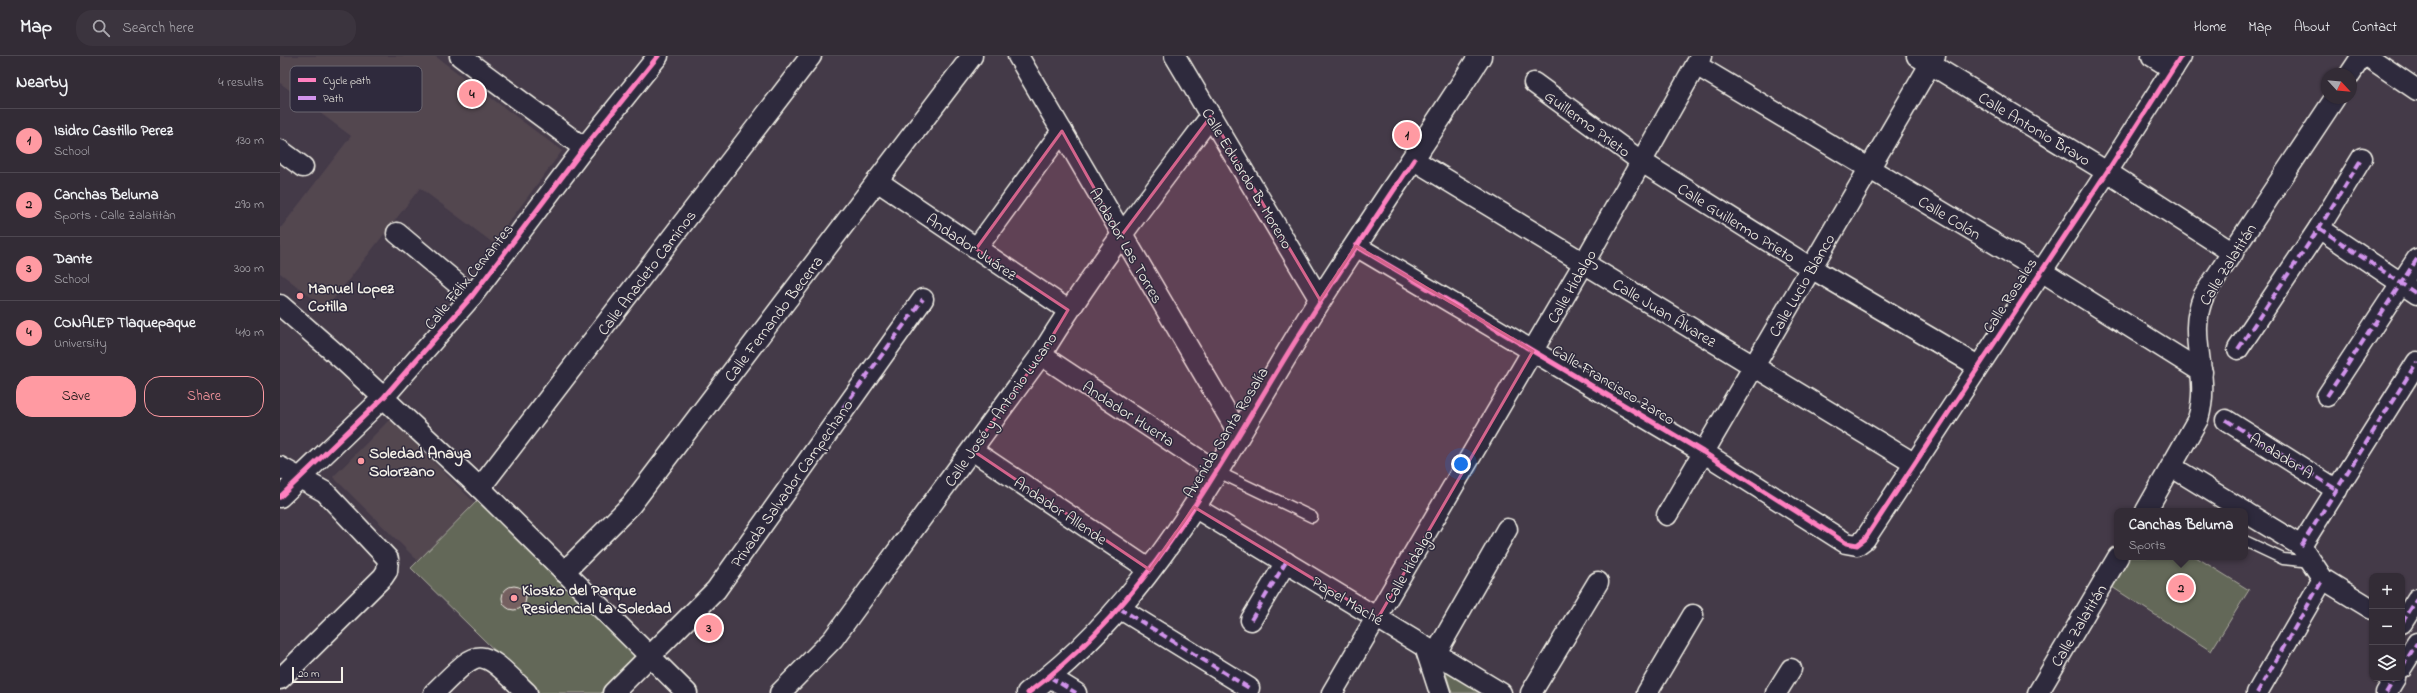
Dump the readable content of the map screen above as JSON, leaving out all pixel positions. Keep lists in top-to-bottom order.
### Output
{
  "streets": {
    "street": [
      "Guillermo Prieto",
      "Calle Antonio Bravo",
      "Calle Eduardo B. Moreno",
      "Calle Colón",
      "Calle Guillermo Prieto",
      "Andador Las Torres",
      "Andador Juárez",
      "Calle Zalatitán",
      "Calle Anacleto Caminos",
      "Calle Félix Cervantes",
      "Calle Lucio Blanco",
      "Calle Hidalgo",
      "Calle Rosales",
      "Calle Juan Álvarez",
      "Calle Fernando Becerra",
      "Calle Francisco Zarco",
      "Calle José y Antonio Lucano",
      "Andador Huerta",
      "Avenida Santa Rosalía",
      "Andador A",
      "Privada Salvador Campechano",
      "Andador Allende",
      "Papel Maché"
    ]
  },
  "crossings": [
    ["Guillermo Prieto", "Calle Guillermo Prieto"],
    ["Guillermo Prieto", "Calle Hidalgo"],
    ["Calle Antonio Bravo", "Calle Zalatitán"],
    ["Calle Antonio Bravo", "Calle Lucio Blanco"],
    ["Calle Antonio Bravo", "Calle Rosales"],
    ["Calle Eduardo B. Moreno", "Calle José y Antonio Lucano"],
    ["Calle Eduardo B. Moreno", "Avenida Santa Rosalía"],
    ["Calle Colón", "Calle Zalatitán"],
    ["Calle Colón", "Calle Lucio Blanco"],
    ["Calle Colón", "Calle Hidalgo"],
    ["Calle Colón", "Calle Rosales"],
    ["Calle Guillermo Prieto", "Calle Lucio Blanco"],
    ["Calle Guillermo Prieto", "Calle Hidalgo"],
    ["Calle Guillermo Prieto", "Calle Rosales"],
    ["Andador Las Torres", "Calle José y Antonio Lucano"],
    ["Andador Las Torres", "Avenida Santa Rosalía"],
    ["Andador Juárez", "Calle Fernando Becerra"],
    ["Andador Juárez", "Calle José y Antonio Lucano"],
    ["Calle Lucio Blanco", "Calle Juan Álvarez"],
    ["Calle Lucio Blanco", "Calle Francisco Zarco"],
    ["Calle Hidalgo", "Calle Juan Álvarez"],
    ["Calle Hidalgo", "Calle Francisco Zarco"],
    ["Calle Hidalgo", "Papel Maché"],
    ["Calle Rosales", "Calle Juan Álvarez"],
    ["Calle Rosales", "Calle Francisco Zarco"],
    ["Calle Juan Álvarez", "Avenida Santa Rosalía"],
    ["Calle Francisco Zarco", "Avenida Santa Rosalía"],
    ["Calle José y Antonio Lucano", "Andador Huerta"],
    ["Calle José y Antonio Lucano", "Andador Allende"],
    ["Andador Huerta", "Avenida Santa Rosalía"],
    ["Avenida Santa Rosalía", "Andador Allende"],
    ["Avenida Santa Rosalía", "Papel Maché"]
  ],
  "places": ["Manuel Lopez Cotilla", "Soledad Anaya Solorzano", "Kiosko del Parque Residencial La Soledad"],
  "legend": ["Cycle path", "Path"],
  "scale_bar": "20 m",
  "north": "bottom right",
  "page": {
    "header": "Map",
    "search": "Search here",
    "nav": [
      "Home",
      "Map",
      "About",
      "Contact"
    ],
    "heading": ["Nearby", "4 results"],
    "pins": [
      "4",
      "1",
      "2",
      "3"
    ],
    "list": [
      {
        "mark": "1",
        "name": "Isidro Castillo Perez",
        "note": "School",
        "value": "130 m"
      },
      {
        "mark": "2",
        "name": "Canchas Beluma",
        "note": "Sports · Calle Zalatitán",
        "value": "290 m"
      },
      {
        "mark": "3",
        "name": "Dante",
        "note": "School",
        "value": "300 m"
      },
      {
        "mark": "4",
        "name": "CONALEP Tlaquepaque",
        "note": "University",
        "value": "410 m"
      }
    ],
    "buttons": ["Save", "Share"],
    "popup": ["Canchas Beluma", "Sports"],
    "map_buttons": ["+", "−"],
    "scale": "20 m"
  }
}
